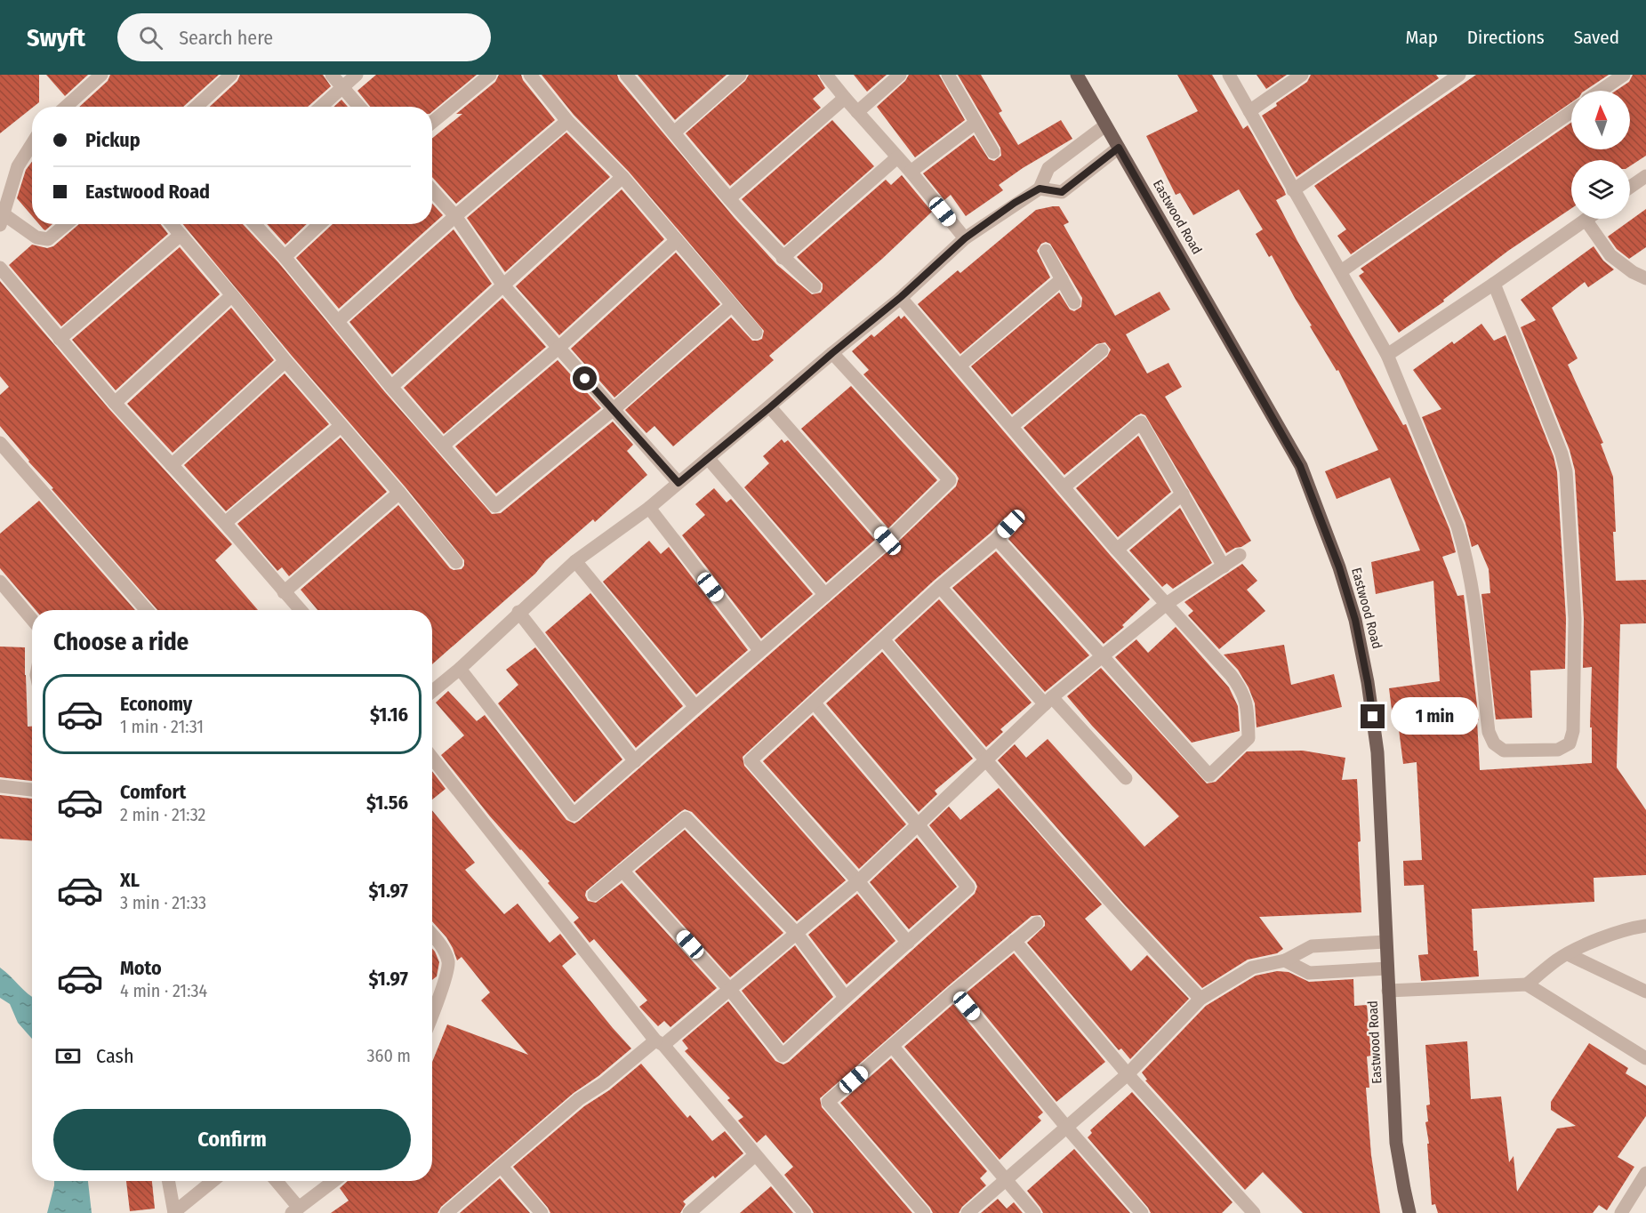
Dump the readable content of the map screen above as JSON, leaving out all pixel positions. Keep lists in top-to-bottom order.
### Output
{
  "streets": {
    "main road": ["Eastwood Road"]
  },
  "north": "top",
  "page": {
    "header": "Swyft",
    "search": "Search here",
    "nav": ["Map", "Directions", "Saved"],
    "banner": ["Pickup", "Eastwood Road"],
    "heading": "Choose a ride",
    "list": [
      {
        "name": "Economy",
        "note": "1 min · 21:31",
        "value": "$1.16"
      },
      {
        "name": "Comfort",
        "note": "2 min · 21:32",
        "value": "$1.56"
      },
      {
        "name": "XL",
        "note": "3 min · 21:33",
        "value": "$1.97"
      },
      {
        "name": "Moto",
        "note": "4 min · 21:34",
        "value": "$1.97"
      }
    ],
    "bubble": "1 min",
    "pay": ["Cash", "360 m"],
    "buttons": "Confirm"
  }
}
